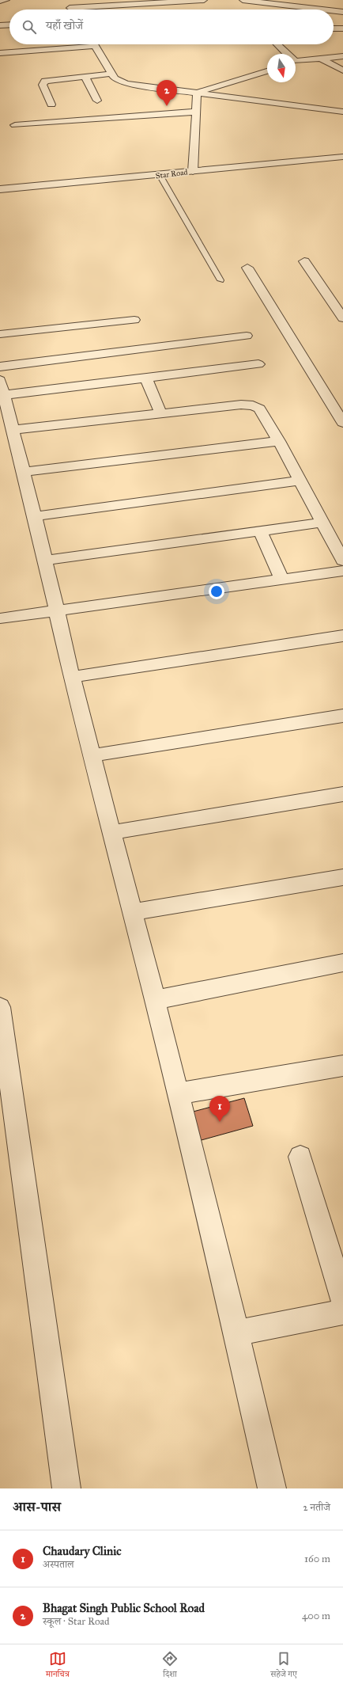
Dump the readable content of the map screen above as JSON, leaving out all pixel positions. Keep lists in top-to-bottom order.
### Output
{
  "streets": {
    "street": ["Star Road"]
  },
  "north": "bottom",
  "page": {
    "search": "यहाँ खोजें",
    "pins": ["2", "1"],
    "heading": ["आस-पास", "2 नतीजे"],
    "list": [
      {
        "mark": "1",
        "name": "Chaudary Clinic",
        "note": "अस्पताल",
        "value": "160 m"
      },
      {
        "mark": "2",
        "name": "Bhagat Singh Public School Road",
        "note": "स्कूल · Star Road",
        "value": "400 m"
      }
    ],
    "nav": ["मानचित्र", "दिशा", "सहेजे गए"]
  }
}
